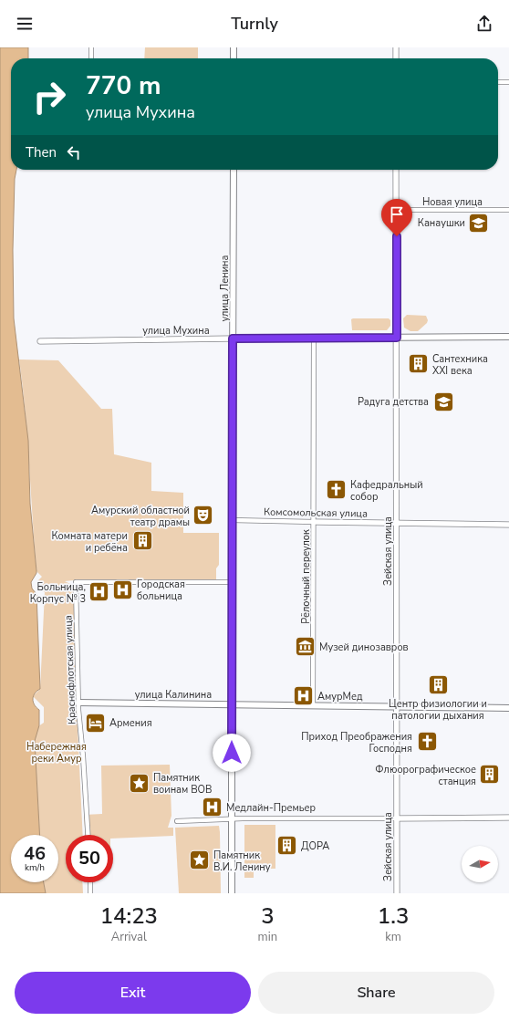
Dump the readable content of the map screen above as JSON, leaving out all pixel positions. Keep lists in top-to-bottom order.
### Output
{
  "streets": {
    "main road": ["улица Ленина", "улица Мухина", "улица Калинина"],
    "street": [
      "Новая улица",
      "Комсомольская улица",
      "Зейская улица",
      "Рёлочный переулок",
      "Краснофлотская улица"
    ]
  },
  "crossings": [
    ["Новая улица", "Зейская улица"],
    ["улица Ленина", "улица Мухина"],
    ["улица Ленина", "Комсомольская улица"],
    ["улица Ленина", "Краснофлотская улица"],
    ["улица Ленина", "улица Калинина"],
    ["улица Мухина", "Зейская улица"],
    ["улица Мухина", "Рёлочный переулок"],
    ["Комсомольская улица", "Зейская улица"],
    ["Комсомольская улица", "Рёлочный переулок"],
    ["Зейская улица", "улица Калинина"],
    ["Рёлочный переулок", "улица Калинина"],
    ["Краснофлотская улица", "улица Калинина"]
  ],
  "parks": ["Набережная реки Амур"],
  "places": {
    "school or university": ["Канаушки", "Радуга детства"],
    "building": [
      "Сантехника XXI века",
      "Комната матери и ребёна",
      "Центр физиологии и патологии дыхания",
      "Флюорографическое станция",
      "ДОРА"
    ],
    "church": ["Кафедральный собор", "Приход Преображения Господня"],
    "theatre": ["Амурский областной театр драмы"],
    "hospital": [
      "Городская больница",
      "Больница, Корпус № 3",
      "АмурМед",
      "Медлайн-Премьер"
    ],
    "museum": ["Музей динозавров"],
    "hotel": ["Армения"],
    "place": ["Памятник воинам ВОВ", "Памятник В.И. Ленину"]
  },
  "north": "right",
  "page": {
    "header": "Turnly",
    "turn": ["770 m", "улица Мухина"],
    "then": "Then",
    "speed": "46 km/h",
    "limit": "50",
    "eta": [
      "14:23",
      "Arrival",
      "3",
      "min",
      "1.3",
      "km"
    ],
    "buttons": ["Exit", "Share"]
  }
}
